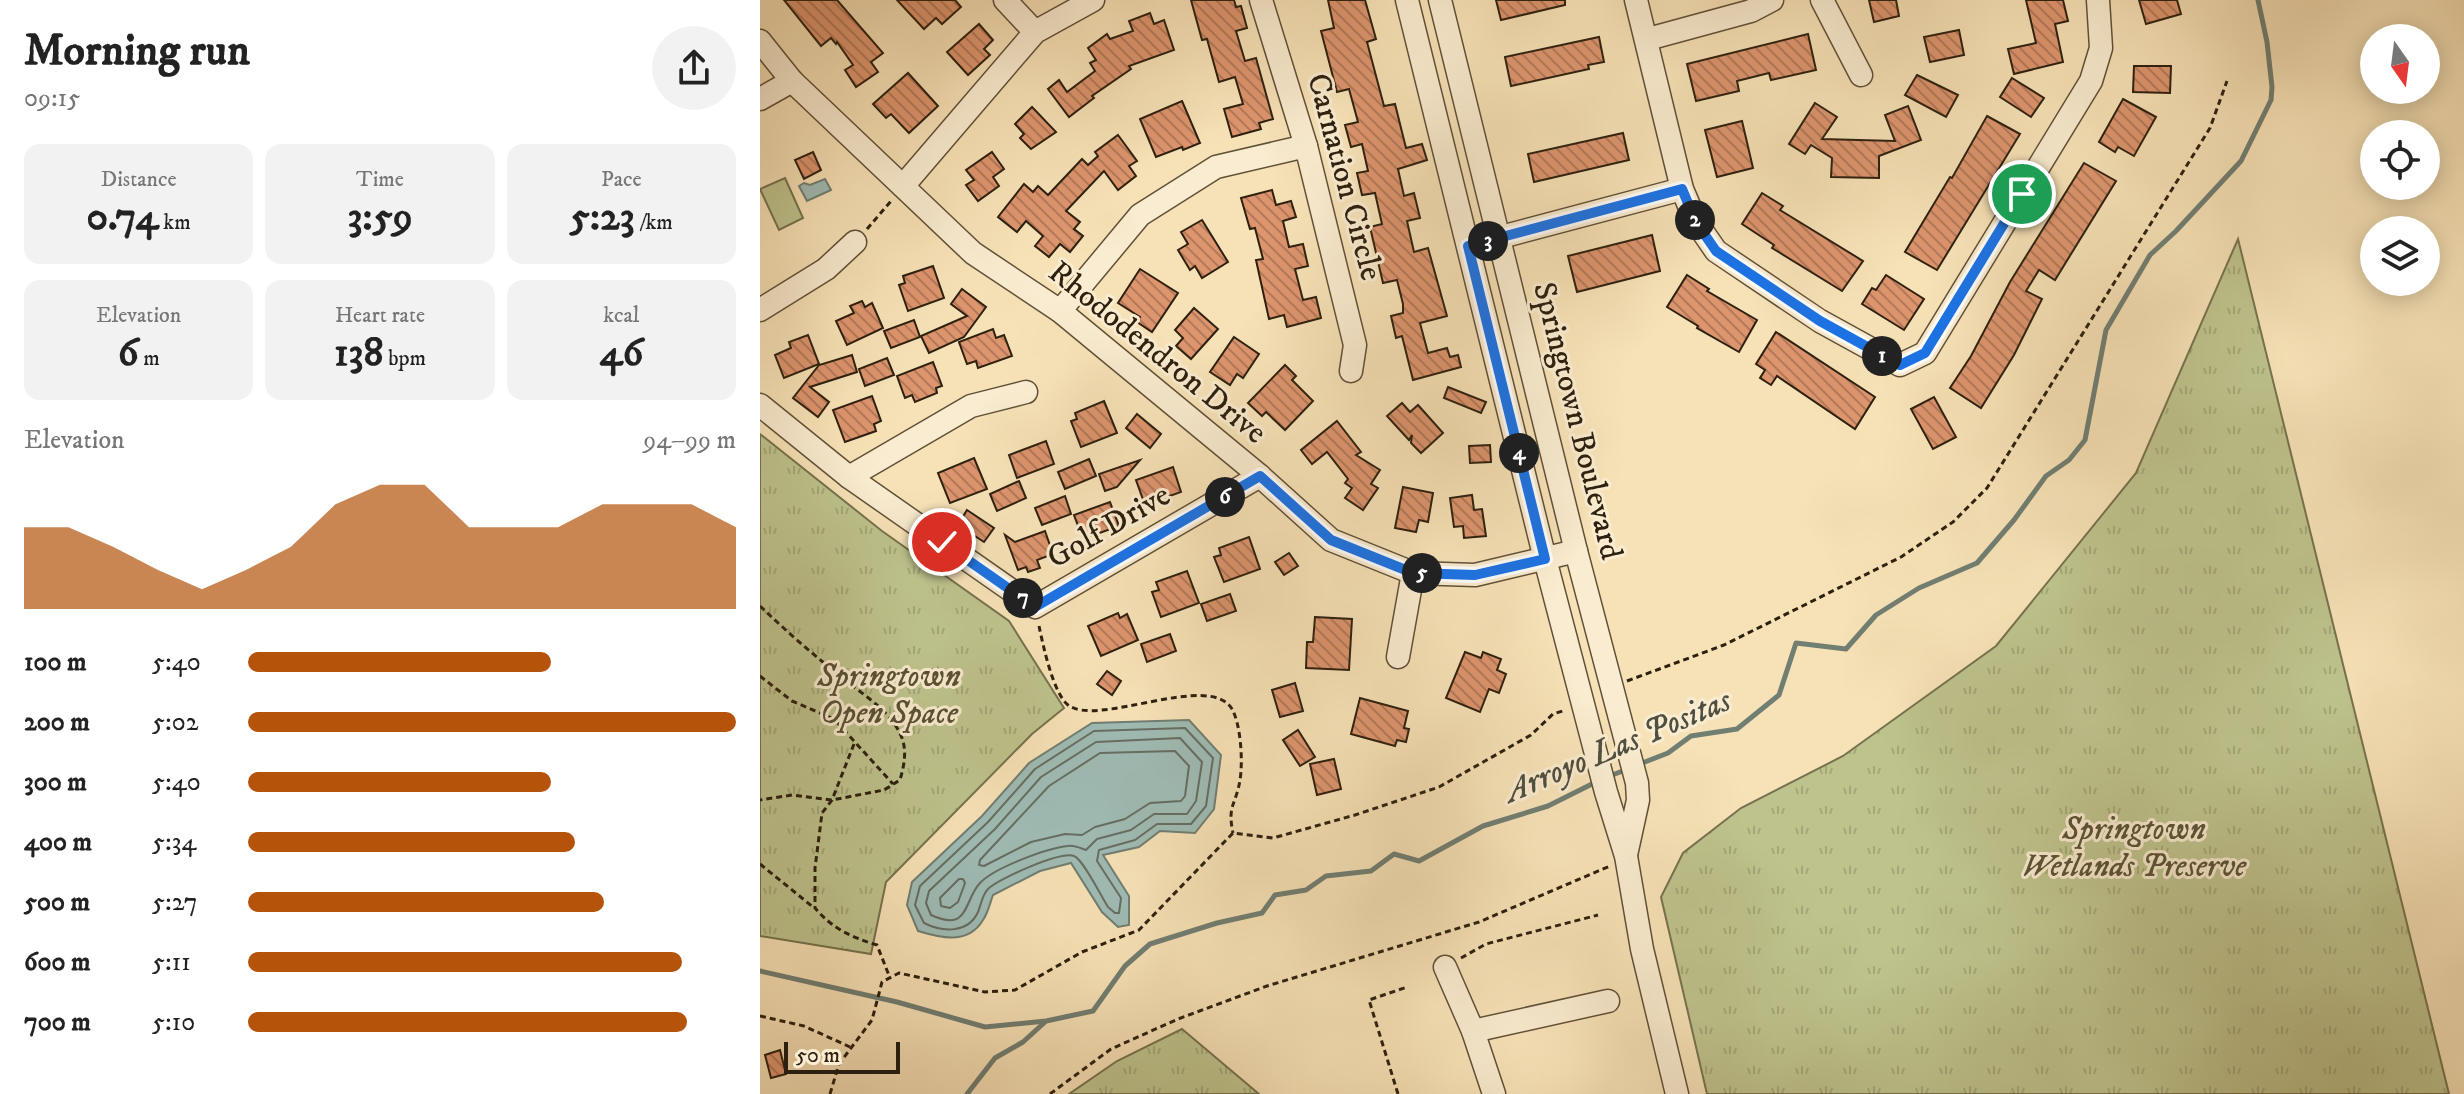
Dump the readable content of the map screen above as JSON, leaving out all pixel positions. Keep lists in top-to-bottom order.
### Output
{
  "streets": {
    "street": [
      "Carnation Circle",
      "Rhododendron Drive",
      "Springtown Boulevard",
      "Golf Drive"
    ]
  },
  "crossings": [
    ["Rhododendron Drive", "Springtown Boulevard"],
    ["Rhododendron Drive", "Golf Drive"]
  ],
  "water": ["Arroyo Las Positas"],
  "parks": ["Springtown Open Space", "Springtown Wetlands Preserve"],
  "scale_bar": "50 m",
  "north": "bottom",
  "page": {
    "heading": ["Morning run", "09:15"],
    "stats": [
      ["Distance", "0.74 km"],
      ["Time", "3:59"],
      ["Pace", "5:23 /km"],
      ["Elevation", "6 m"],
      ["Heart rate", "138 bpm"],
      ["kcal", "46"]
    ],
    "pins": [
      "2",
      "3",
      "1",
      "4",
      "6",
      "5",
      "7"
    ],
    "chart": ["Elevation", "94–99 m"],
    "list": [
      {
        "name": "100 m",
        "note": "5:40"
      },
      {
        "name": "200 m",
        "note": "5:02"
      },
      {
        "name": "300 m",
        "note": "5:40"
      },
      {
        "name": "400 m",
        "note": "5:34"
      },
      {
        "name": "500 m",
        "note": "5:27"
      },
      {
        "name": "600 m",
        "note": "5:11"
      },
      {
        "name": "700 m",
        "note": "5:10"
      }
    ],
    "scale": "50 m"
  }
}
